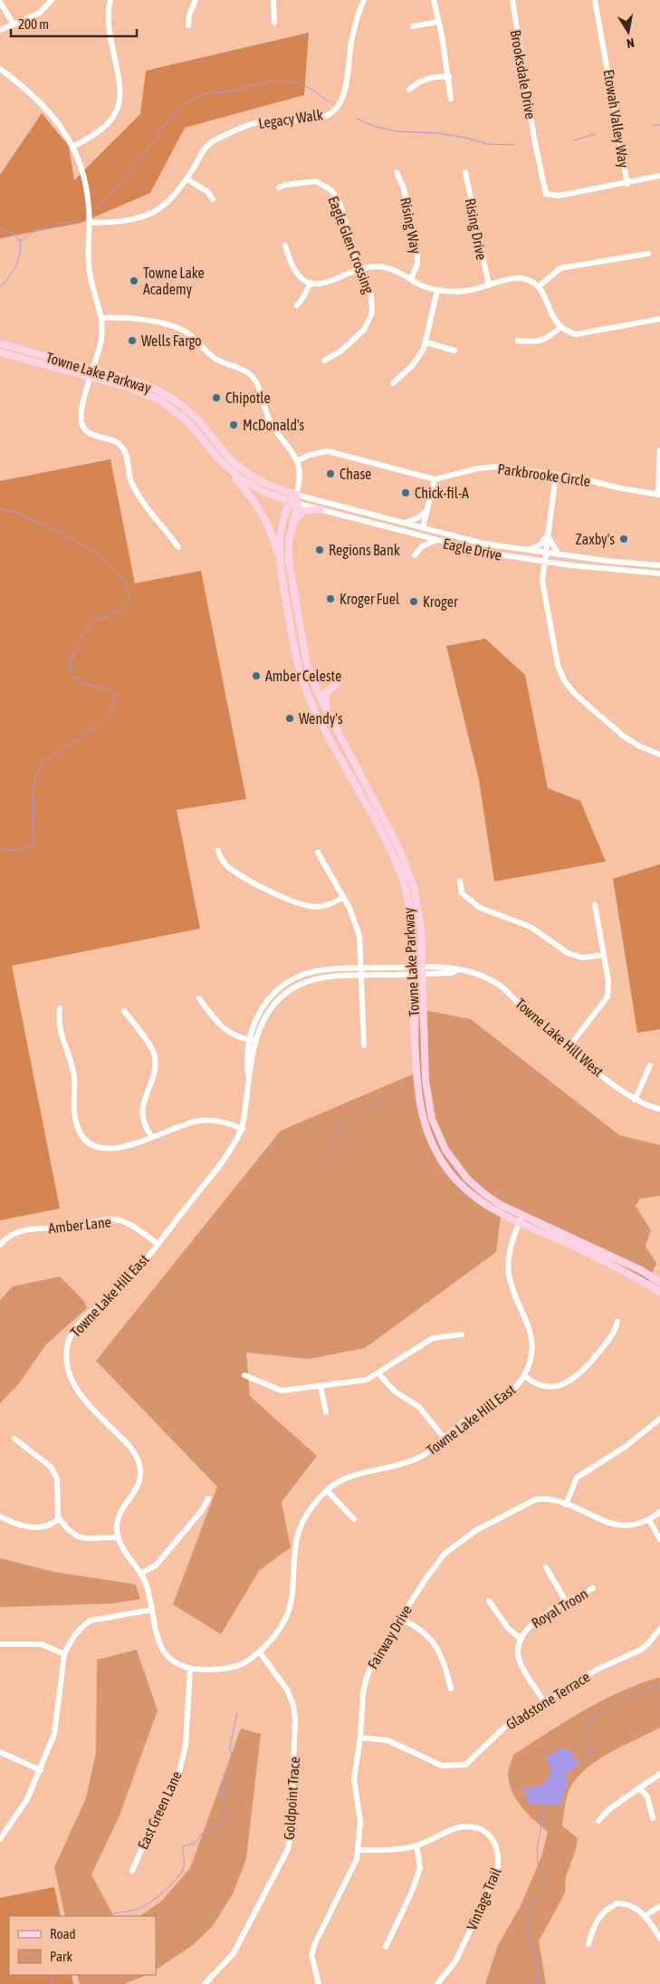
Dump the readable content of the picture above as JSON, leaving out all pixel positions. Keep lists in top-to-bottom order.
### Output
{
  "streets": {
    "main road": ["Towne Lake Parkway"],
    "street": [
      "Brooksdale Drive",
      "Legacy Walk",
      "Etowah Valley Way",
      "Rising Way",
      "Rising Drive",
      "Eagle Glen Crossing",
      "Parkbrooke Circle",
      "Eagle Drive",
      "Towne Lake Hill West",
      "Amber Lane",
      "Towne Lake Hill East",
      "Royal Troon",
      "Fairway Drive",
      "Gladstone Terrace",
      "Goldpoint Trace",
      "East Green Lane",
      "Vintage Trail"
    ]
  },
  "crossings": [
    ["Brooksdale Drive", "Etowah Valley Way"],
    ["Towne Lake Parkway", "Eagle Drive"],
    ["Towne Lake Parkway", "Towne Lake Hill West"],
    ["Towne Lake Parkway", "Towne Lake Hill East"],
    ["Towne Lake Hill West", "Towne Lake Hill East"],
    ["Amber Lane", "Towne Lake Hill East"],
    ["Towne Lake Hill East", "Goldpoint Trace"],
    ["Towne Lake Hill East", "East Green Lane"],
    ["Royal Troon", "Gladstone Terrace"],
    ["Fairway Drive", "Gladstone Terrace"],
    ["Fairway Drive", "Vintage Trail"]
  ],
  "places": [
    "Towne Lake Academy",
    "Wells Fargo",
    "Chipotle",
    "McDonald's",
    "Chase",
    "Chick-fil-A",
    "Zaxby's",
    "Regions Bank",
    "Kroger Fuel",
    "Kroger",
    "Amber Celeste",
    "Wendy's"
  ],
  "legend": ["Road", "Park"],
  "scale_bar": "200 m",
  "north": "bottom"
}
